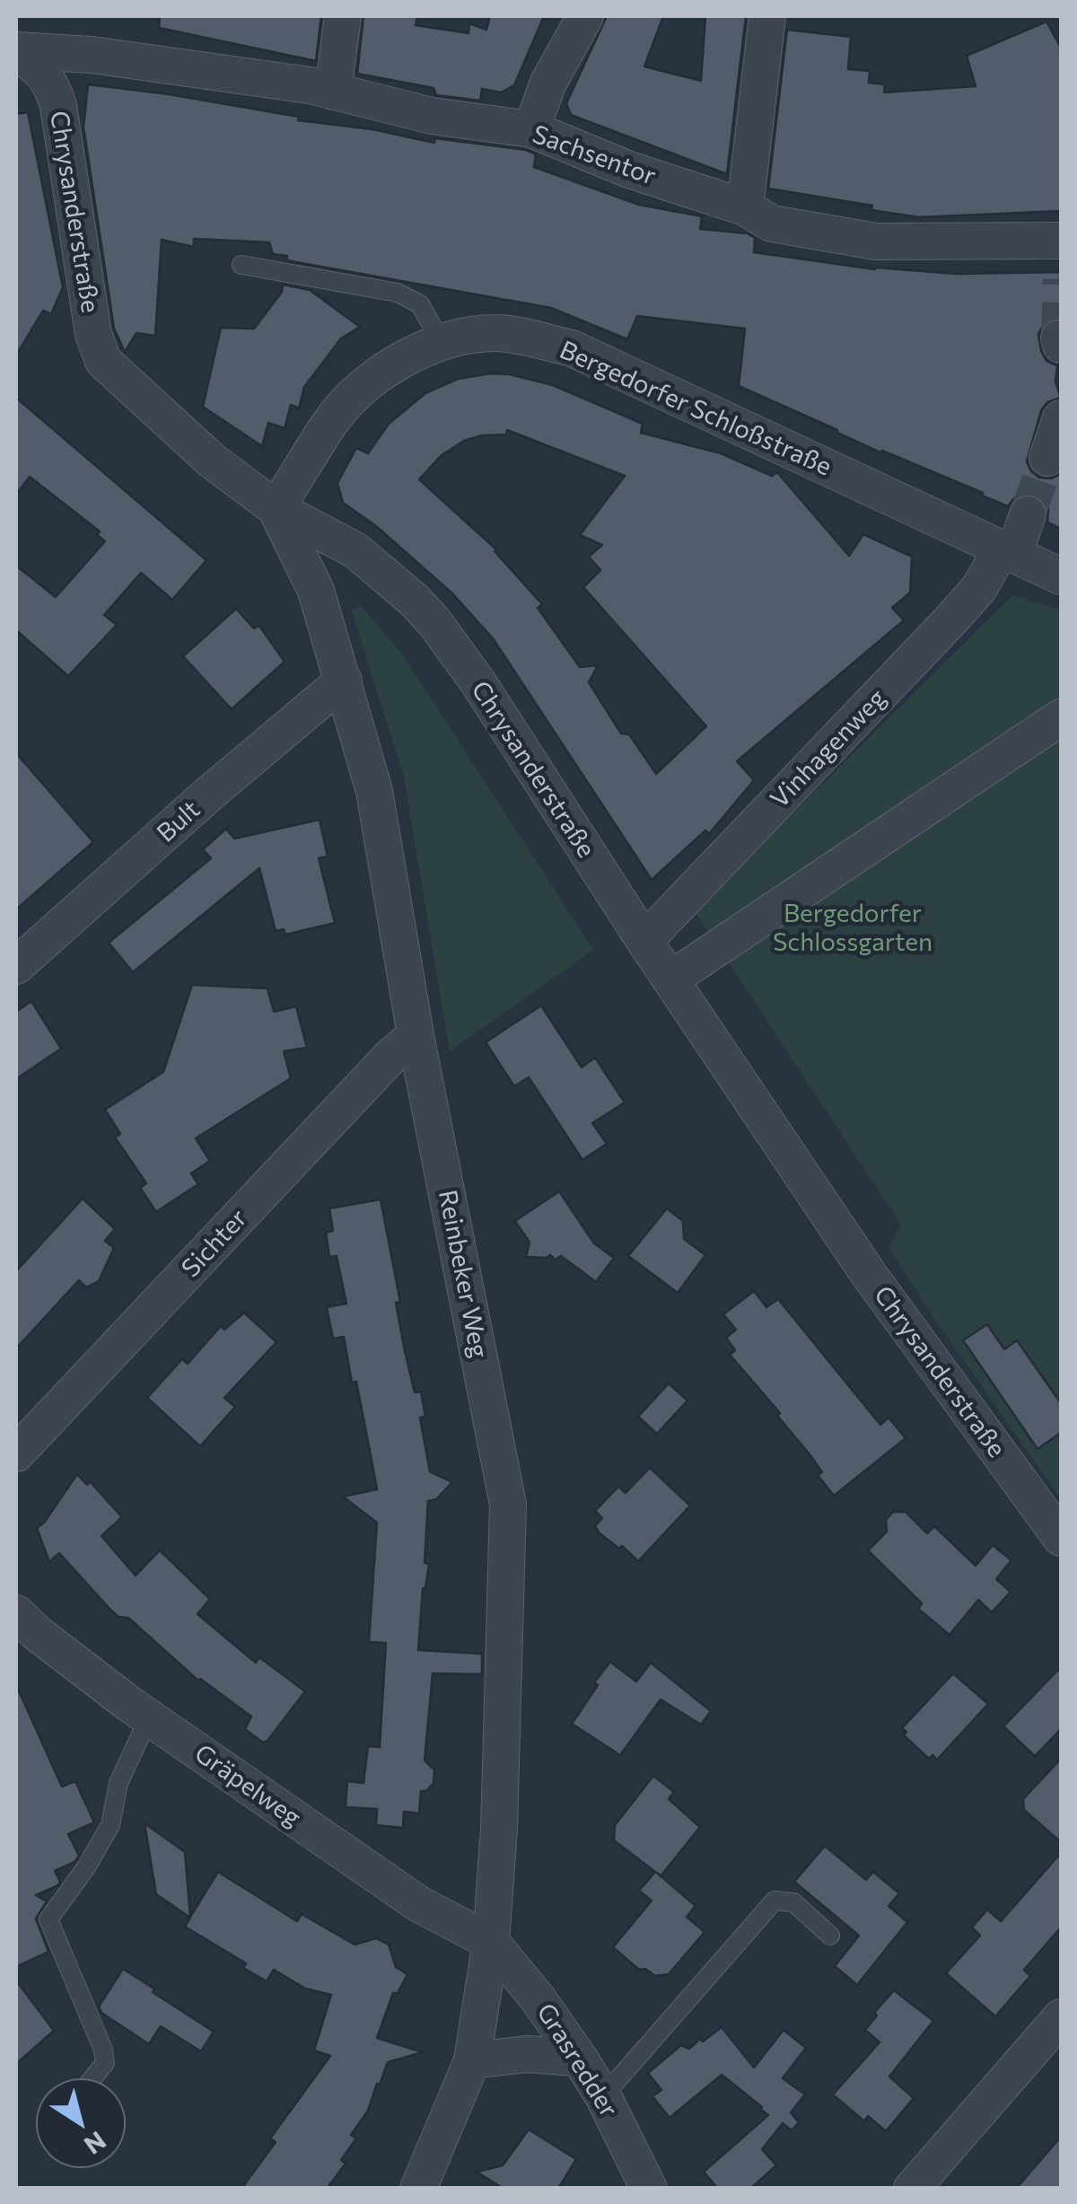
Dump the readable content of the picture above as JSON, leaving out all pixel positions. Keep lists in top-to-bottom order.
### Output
{
  "streets": {
    "street": [
      "Sachsentor",
      "Chrysanderstraße",
      "Bergedorfer Schloßstraße",
      "Vinhagenweg",
      "Bult",
      "Sichter",
      "Reinbeker Weg",
      "Gräpelweg",
      "Grasredder"
    ]
  },
  "crossings": [
    ["Sachsentor", "Chrysanderstraße"],
    ["Chrysanderstraße", "Bergedorfer Schloßstraße"],
    ["Chrysanderstraße", "Vinhagenweg"],
    ["Chrysanderstraße", "Reinbeker Weg"],
    ["Bergedorfer Schloßstraße", "Vinhagenweg"],
    ["Bergedorfer Schloßstraße", "Reinbeker Weg"],
    ["Bult", "Reinbeker Weg"],
    ["Sichter", "Reinbeker Weg"],
    ["Reinbeker Weg", "Gräpelweg"],
    ["Reinbeker Weg", "Grasredder"],
    ["Gräpelweg", "Grasredder"]
  ],
  "parks": ["Bergedorfer Schlossgarten"],
  "north": "bottom right"
}
